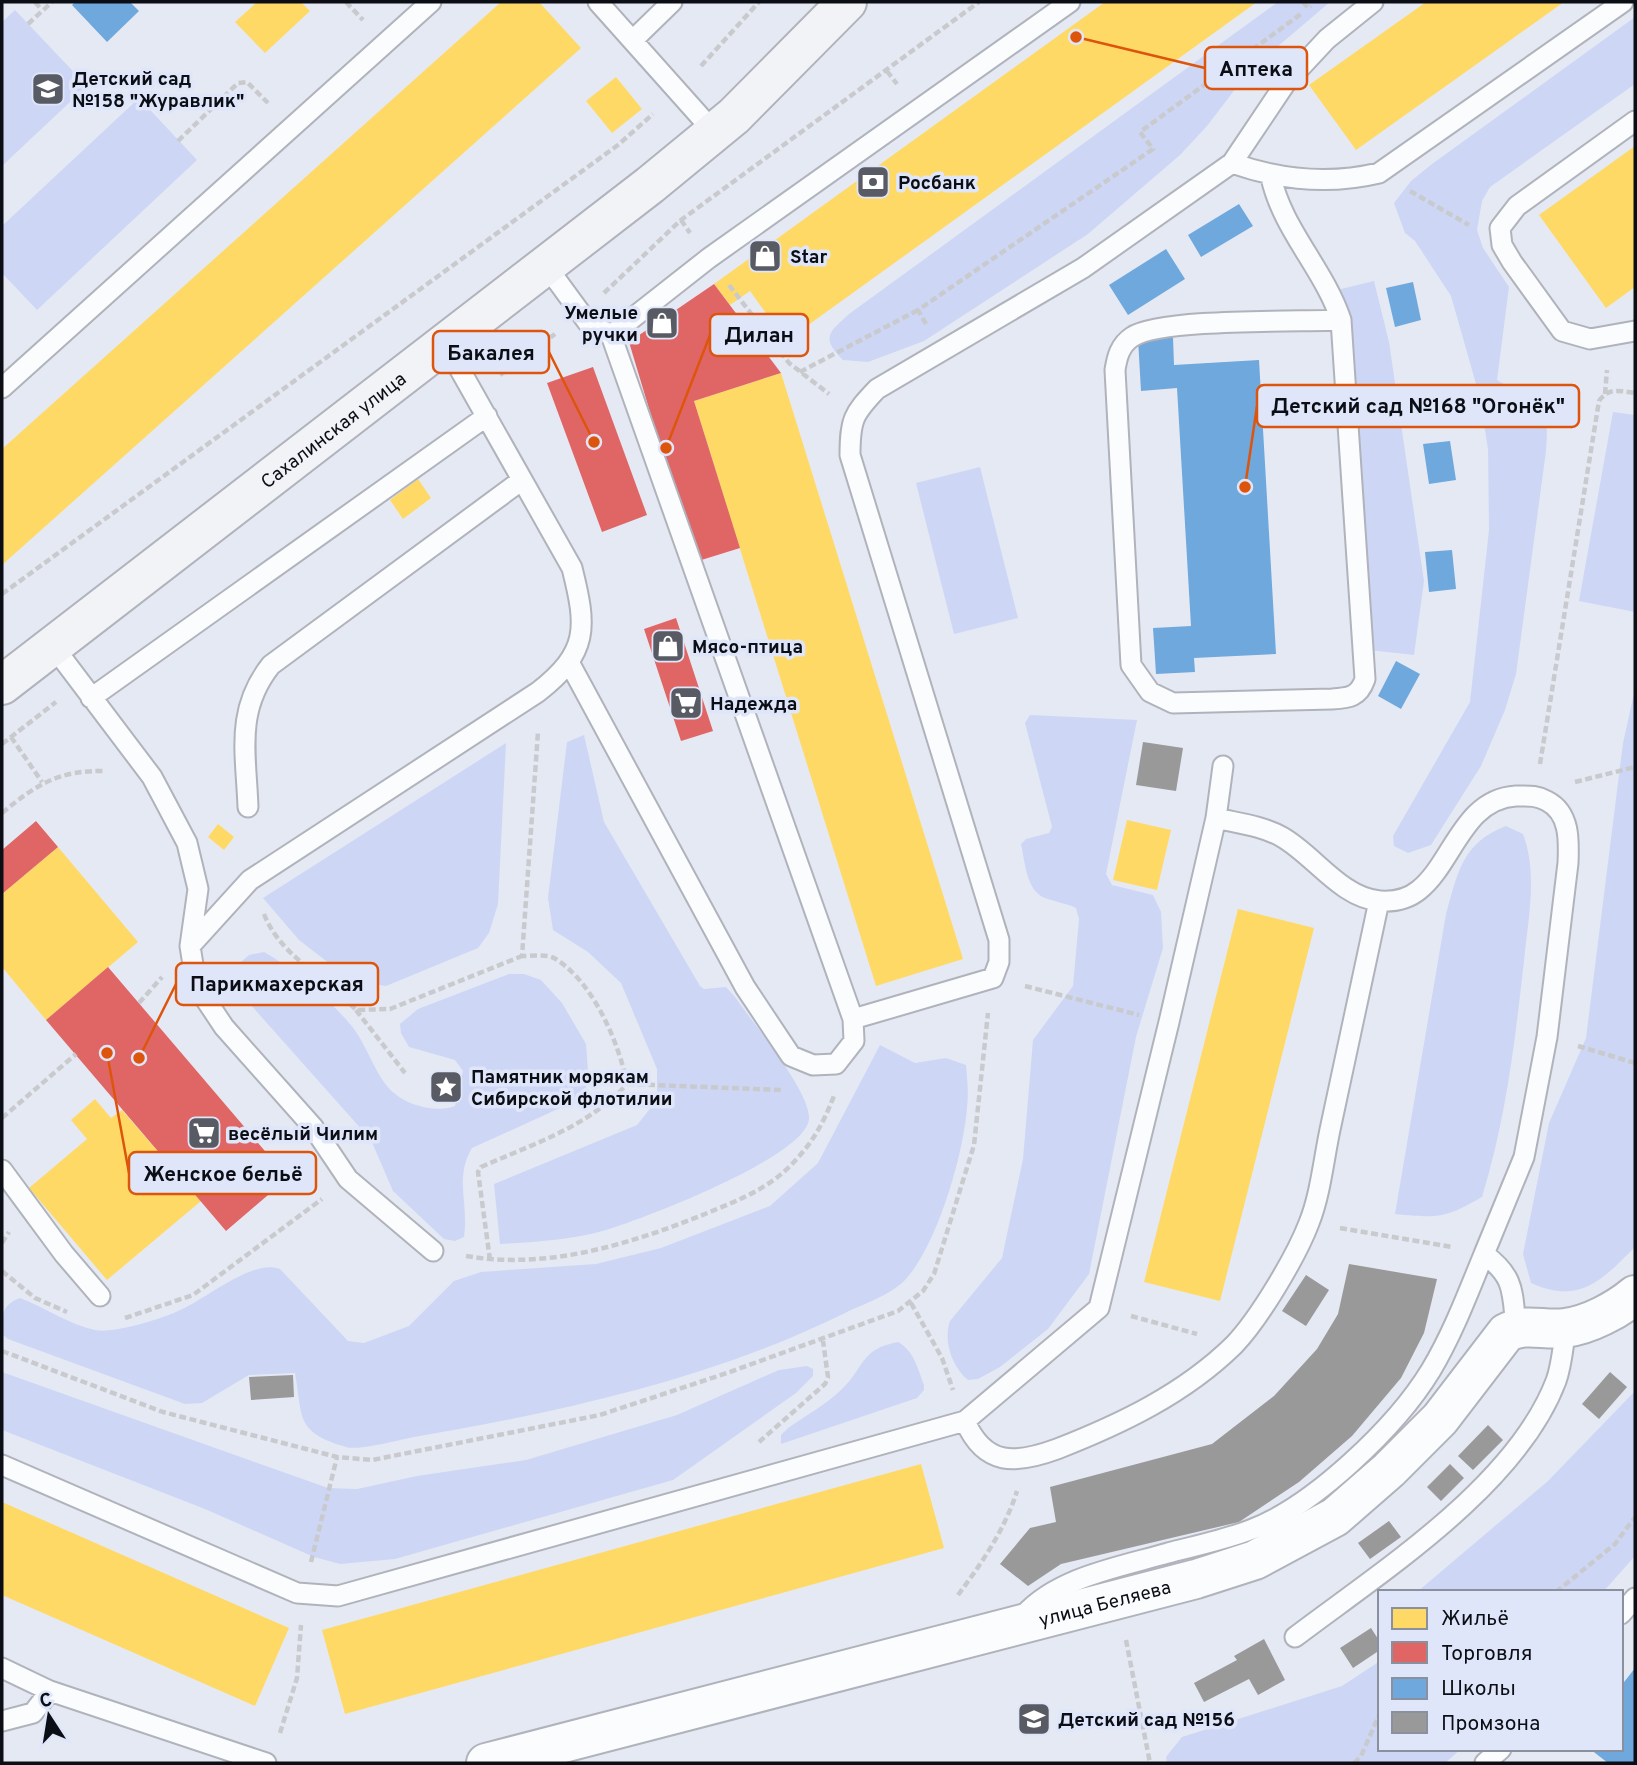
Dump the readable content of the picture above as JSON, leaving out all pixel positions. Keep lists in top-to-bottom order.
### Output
{
  "streets": {
    "main road": ["Сахалинская улица"],
    "street": ["улица Беляева"]
  },
  "places": {
    "other": [
      "Аптека",
      "Бакалея",
      "Дилан",
      "Детский сад №168 \"Огонёк\"",
      "Женское бельё",
      "Парикмахерская"
    ],
    "school or university": ["Детский сад №158 \"Журавлик\"", "Детский сад №156"],
    "bank": ["Росбанк"],
    "shop": ["Star", "Умелые ручки", "Мясо-птица"],
    "supermarket": ["Надежда", "весёлый Чилим"],
    "place": ["Памятник морякам Сибирской флотилии"]
  },
  "legend": [
    "Жильё",
    "Торговля",
    "Школы",
    "Промзона"
  ],
  "north": "top"
}
